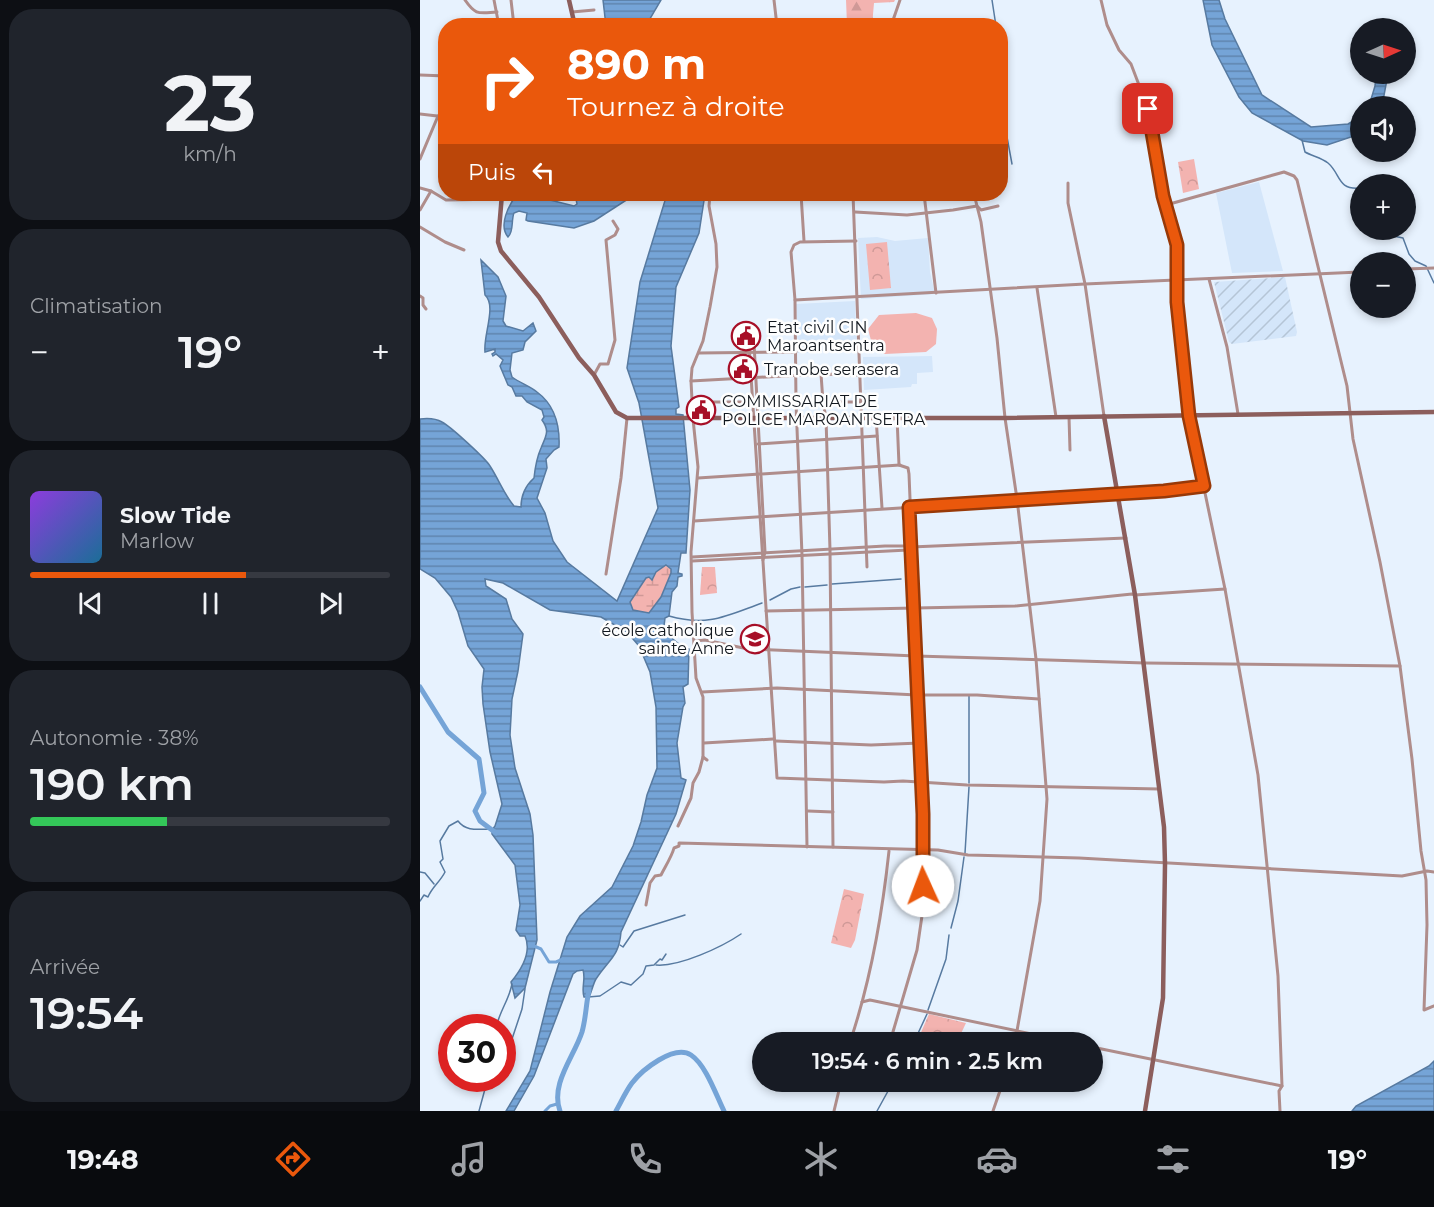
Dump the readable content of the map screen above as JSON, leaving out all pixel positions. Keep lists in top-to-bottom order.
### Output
{
  "places": {
    "public building": ["Etat civil CIN Maroantsentra", "Tranobe serasera", "COMMISSARIAT DE POLICE MAROANTSETRA"],
    "school or university": ["école catholique sainte Anne"]
  },
  "north": "right",
  "page": {
    "tile": [
      ["23", "km/h"],
      "Climatisation",
      ["Autonomie · 38%", "190 km"],
      ["Arrivée", "19:54"]
    ],
    "map_buttons": ["+", "−"],
    "turn": ["890 m", "Tournez à droite"],
    "then": "Puis",
    "heat": ["−", "19°", "+"],
    "song": ["Slow Tide", "Marlow"],
    "limit": "30",
    "trip": "19:54 · 6 min · 2.5 km",
    "tabs": ["19:48", "19°"]
  }
}
